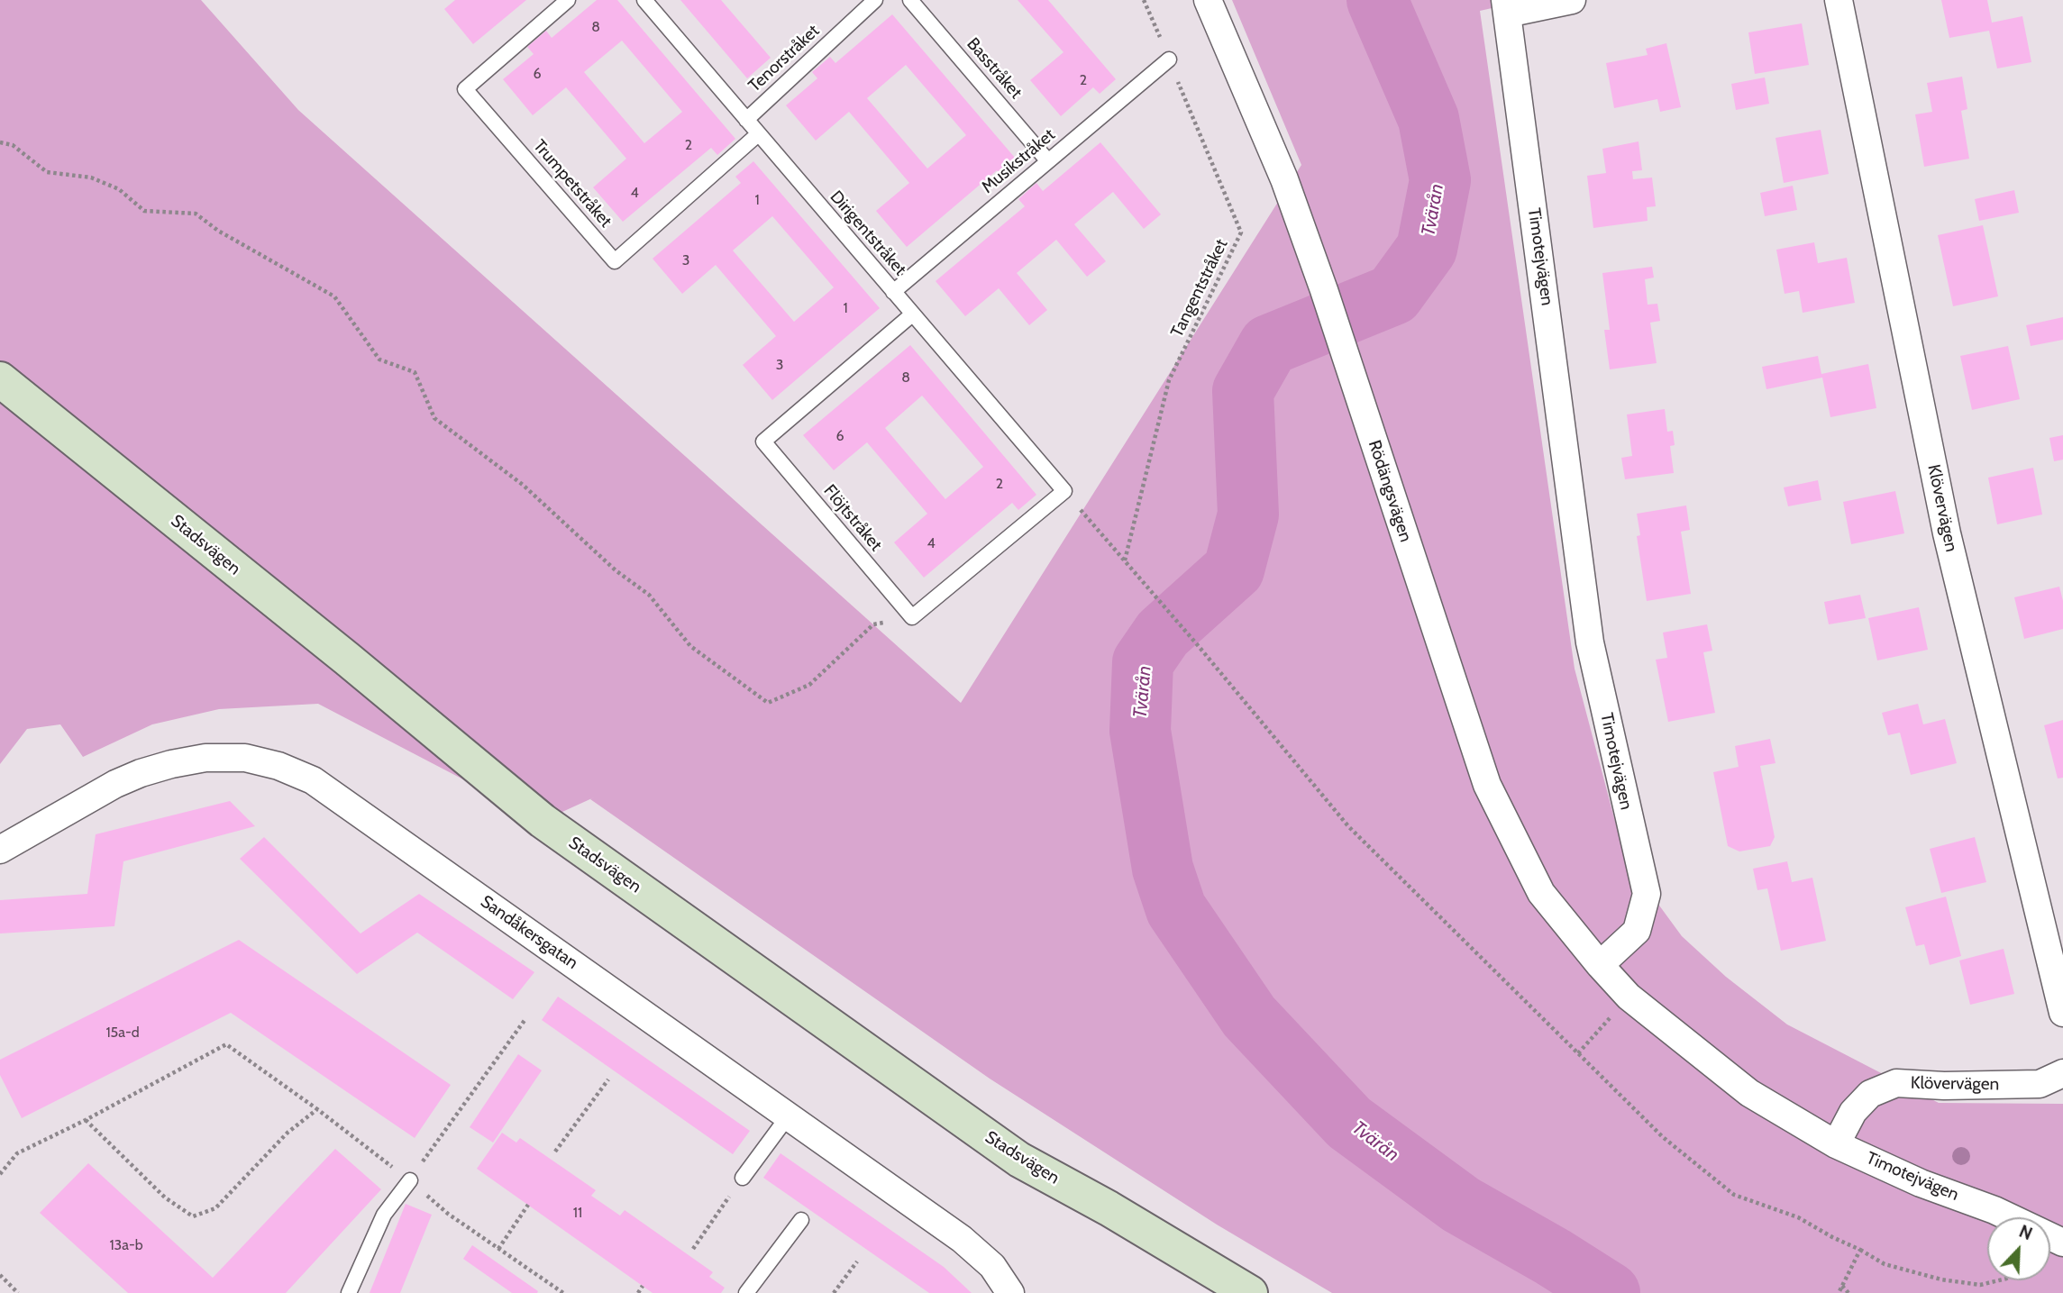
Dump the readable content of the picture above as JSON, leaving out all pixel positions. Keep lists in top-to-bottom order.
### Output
{
  "streets": {
    "main road": ["Stadsvägen"],
    "street": [
      "Timotejvägen",
      "Rödängsvägen",
      "Klövervägen",
      "Sandåkersgatan"
    ],
    "lane": [
      "Tenorstråket",
      "Basstråket",
      "Musikstråket",
      "Trumpetstråket",
      "Dirigentstråket",
      "Flöjtstråket"
    ],
    "path": ["Tangentstråket"]
  },
  "crossings": [
    ["Tenorstråket", "Dirigentstråket"],
    ["Basstråket", "Musikstråket"],
    ["Musikstråket", "Dirigentstråket"],
    ["Musikstråket", "Tangentstråket"],
    ["Trumpetstråket", "Dirigentstråket"],
    ["Dirigentstråket", "Flöjtstråket"],
    ["Timotejvägen", "Rödängsvägen"],
    ["Timotejvägen", "Klövervägen"]
  ],
  "water": ["Tvärån"],
  "house_numbers": [
    "8",
    "6",
    "2",
    "2",
    "4",
    "1",
    "3",
    "1",
    "3",
    "8",
    "6",
    "2",
    "4",
    "15a-d",
    "11",
    "13a-b"
  ],
  "north": "top right"
}
